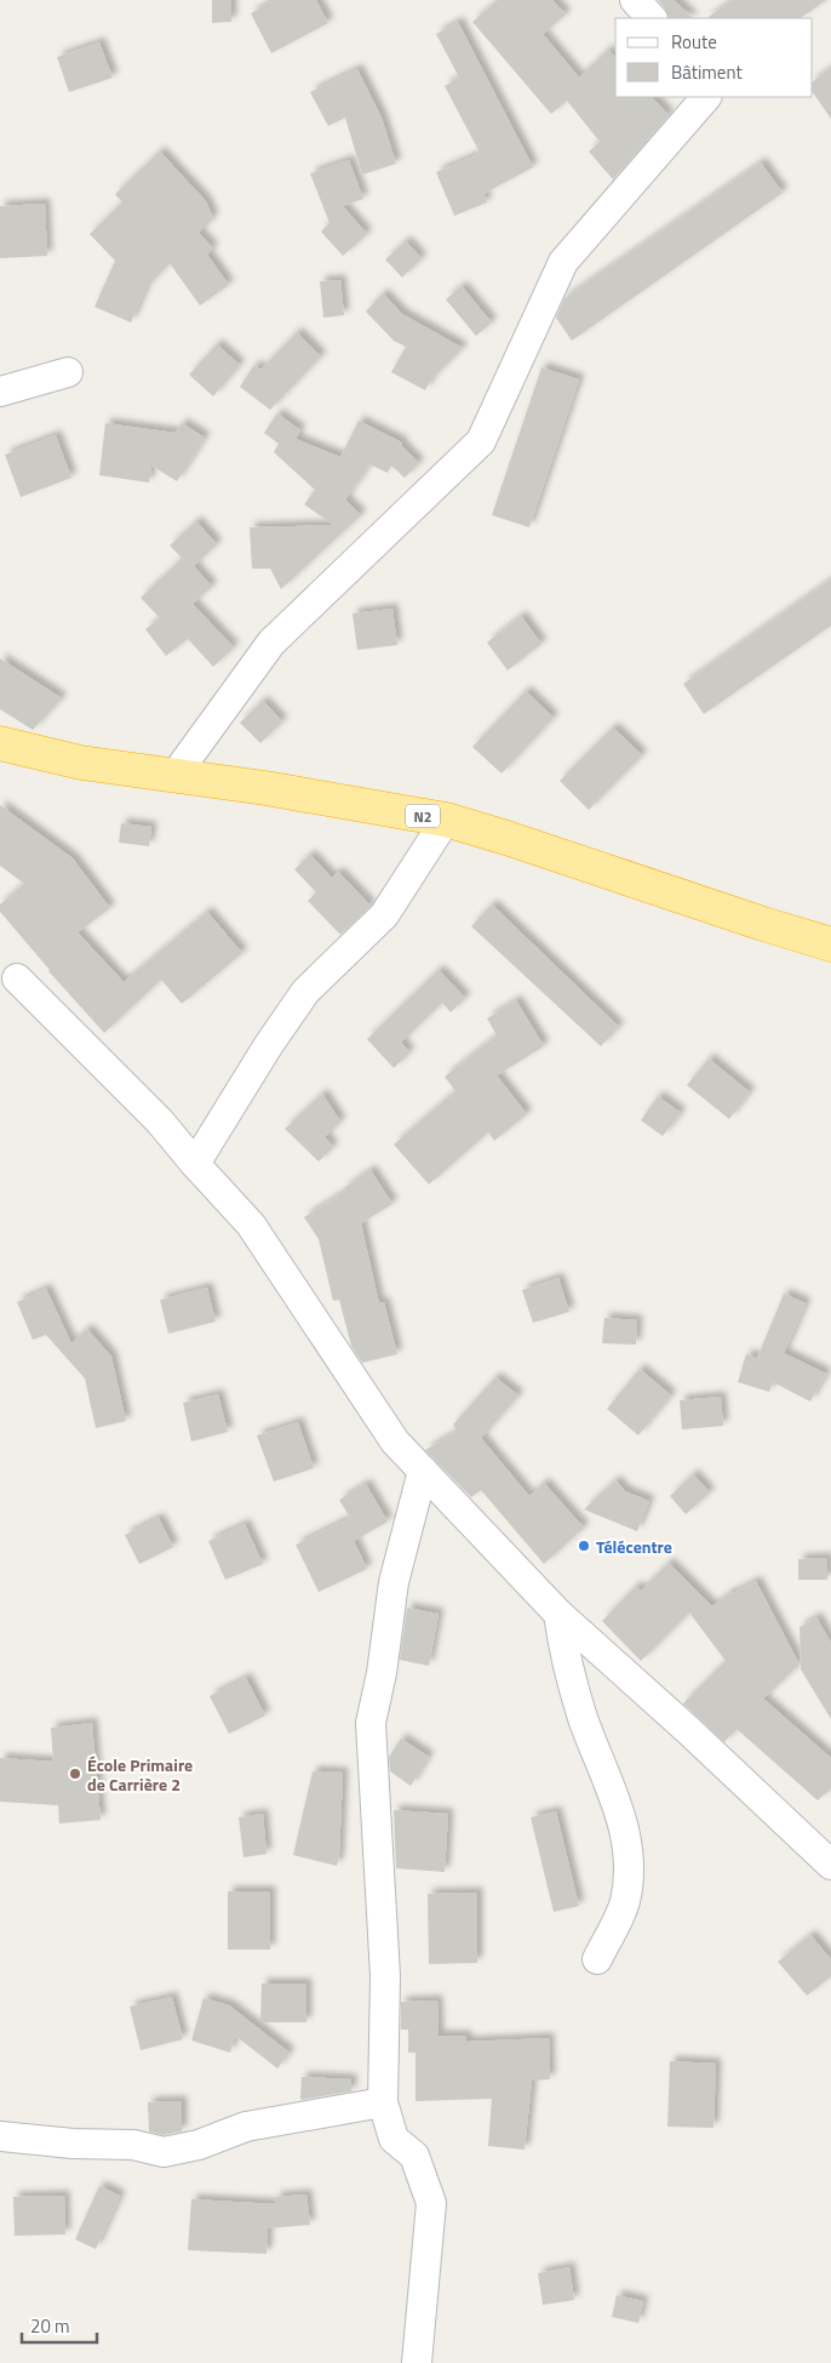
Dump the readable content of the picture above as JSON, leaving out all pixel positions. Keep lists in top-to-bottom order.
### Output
{
  "streets": {
    "highway": ["N2"]
  },
  "places": ["Télécentre", "École Primaire de Carrière 2"],
  "legend": ["Route", "Bâtiment"],
  "scale_bar": "20 m"
}
